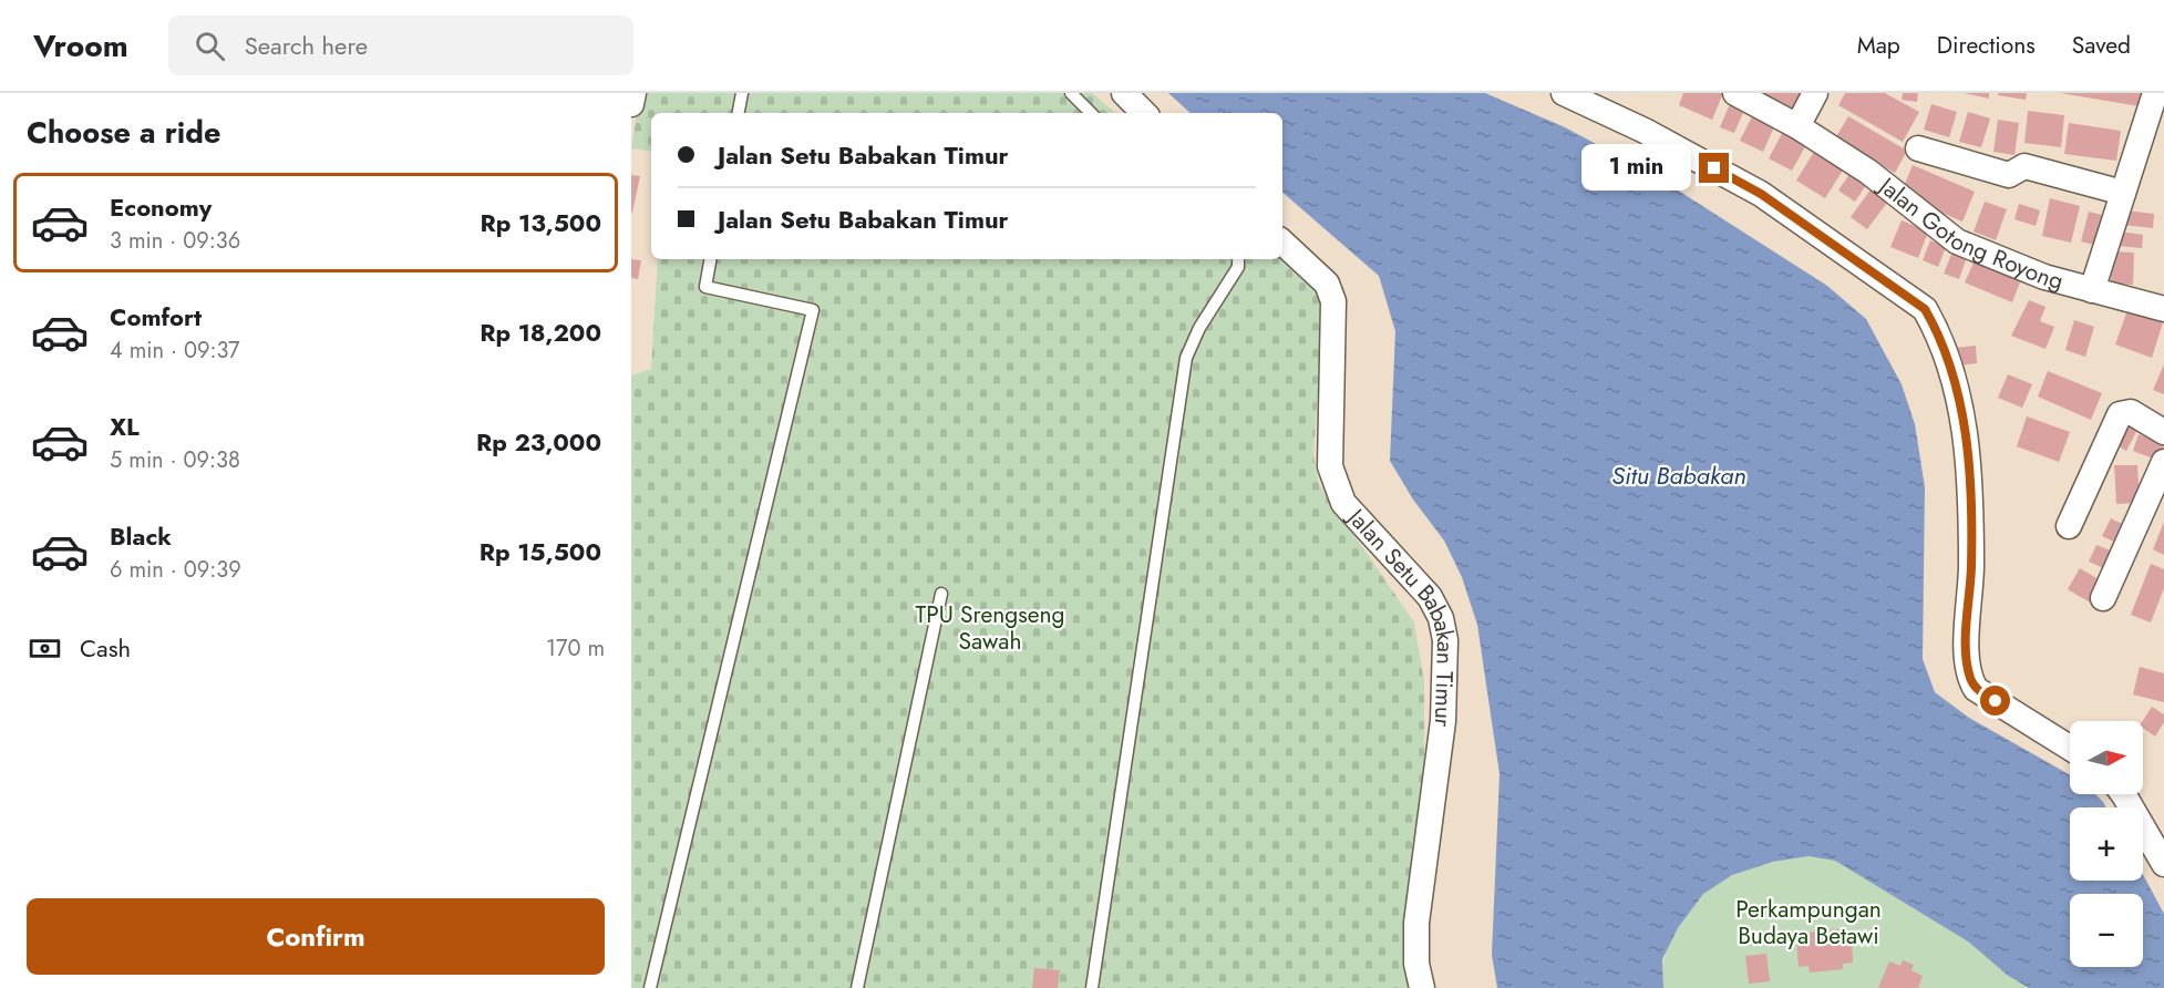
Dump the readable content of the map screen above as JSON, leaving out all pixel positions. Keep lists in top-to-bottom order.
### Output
{
  "streets": {
    "street": ["Jalan Gotong Royong", "Jalan Setu Babakan Timur"]
  },
  "water": ["Situ Babakan"],
  "parks": ["TPU Srengseng Sawah", "Perkampungan Budaya Betawi"],
  "north": "right",
  "page": {
    "header": "Vroom",
    "search": "Search here",
    "nav": ["Map", "Directions", "Saved"],
    "heading": "Choose a ride",
    "banner": ["Jalan Setu Babakan Timur", "Jalan Setu Babakan Timur"],
    "bubble": "1 min",
    "list": [
      {
        "name": "Economy",
        "note": "3 min · 09:36",
        "value": "Rp 13,500"
      },
      {
        "name": "Comfort",
        "note": "4 min · 09:37",
        "value": "Rp 18,200"
      },
      {
        "name": "XL",
        "note": "5 min · 09:38",
        "value": "Rp 23,000"
      },
      {
        "name": "Black",
        "note": "6 min · 09:39",
        "value": "Rp 15,500"
      }
    ],
    "pay": ["Cash", "170 m"],
    "map_buttons": ["+", "−"],
    "buttons": "Confirm"
  }
}
